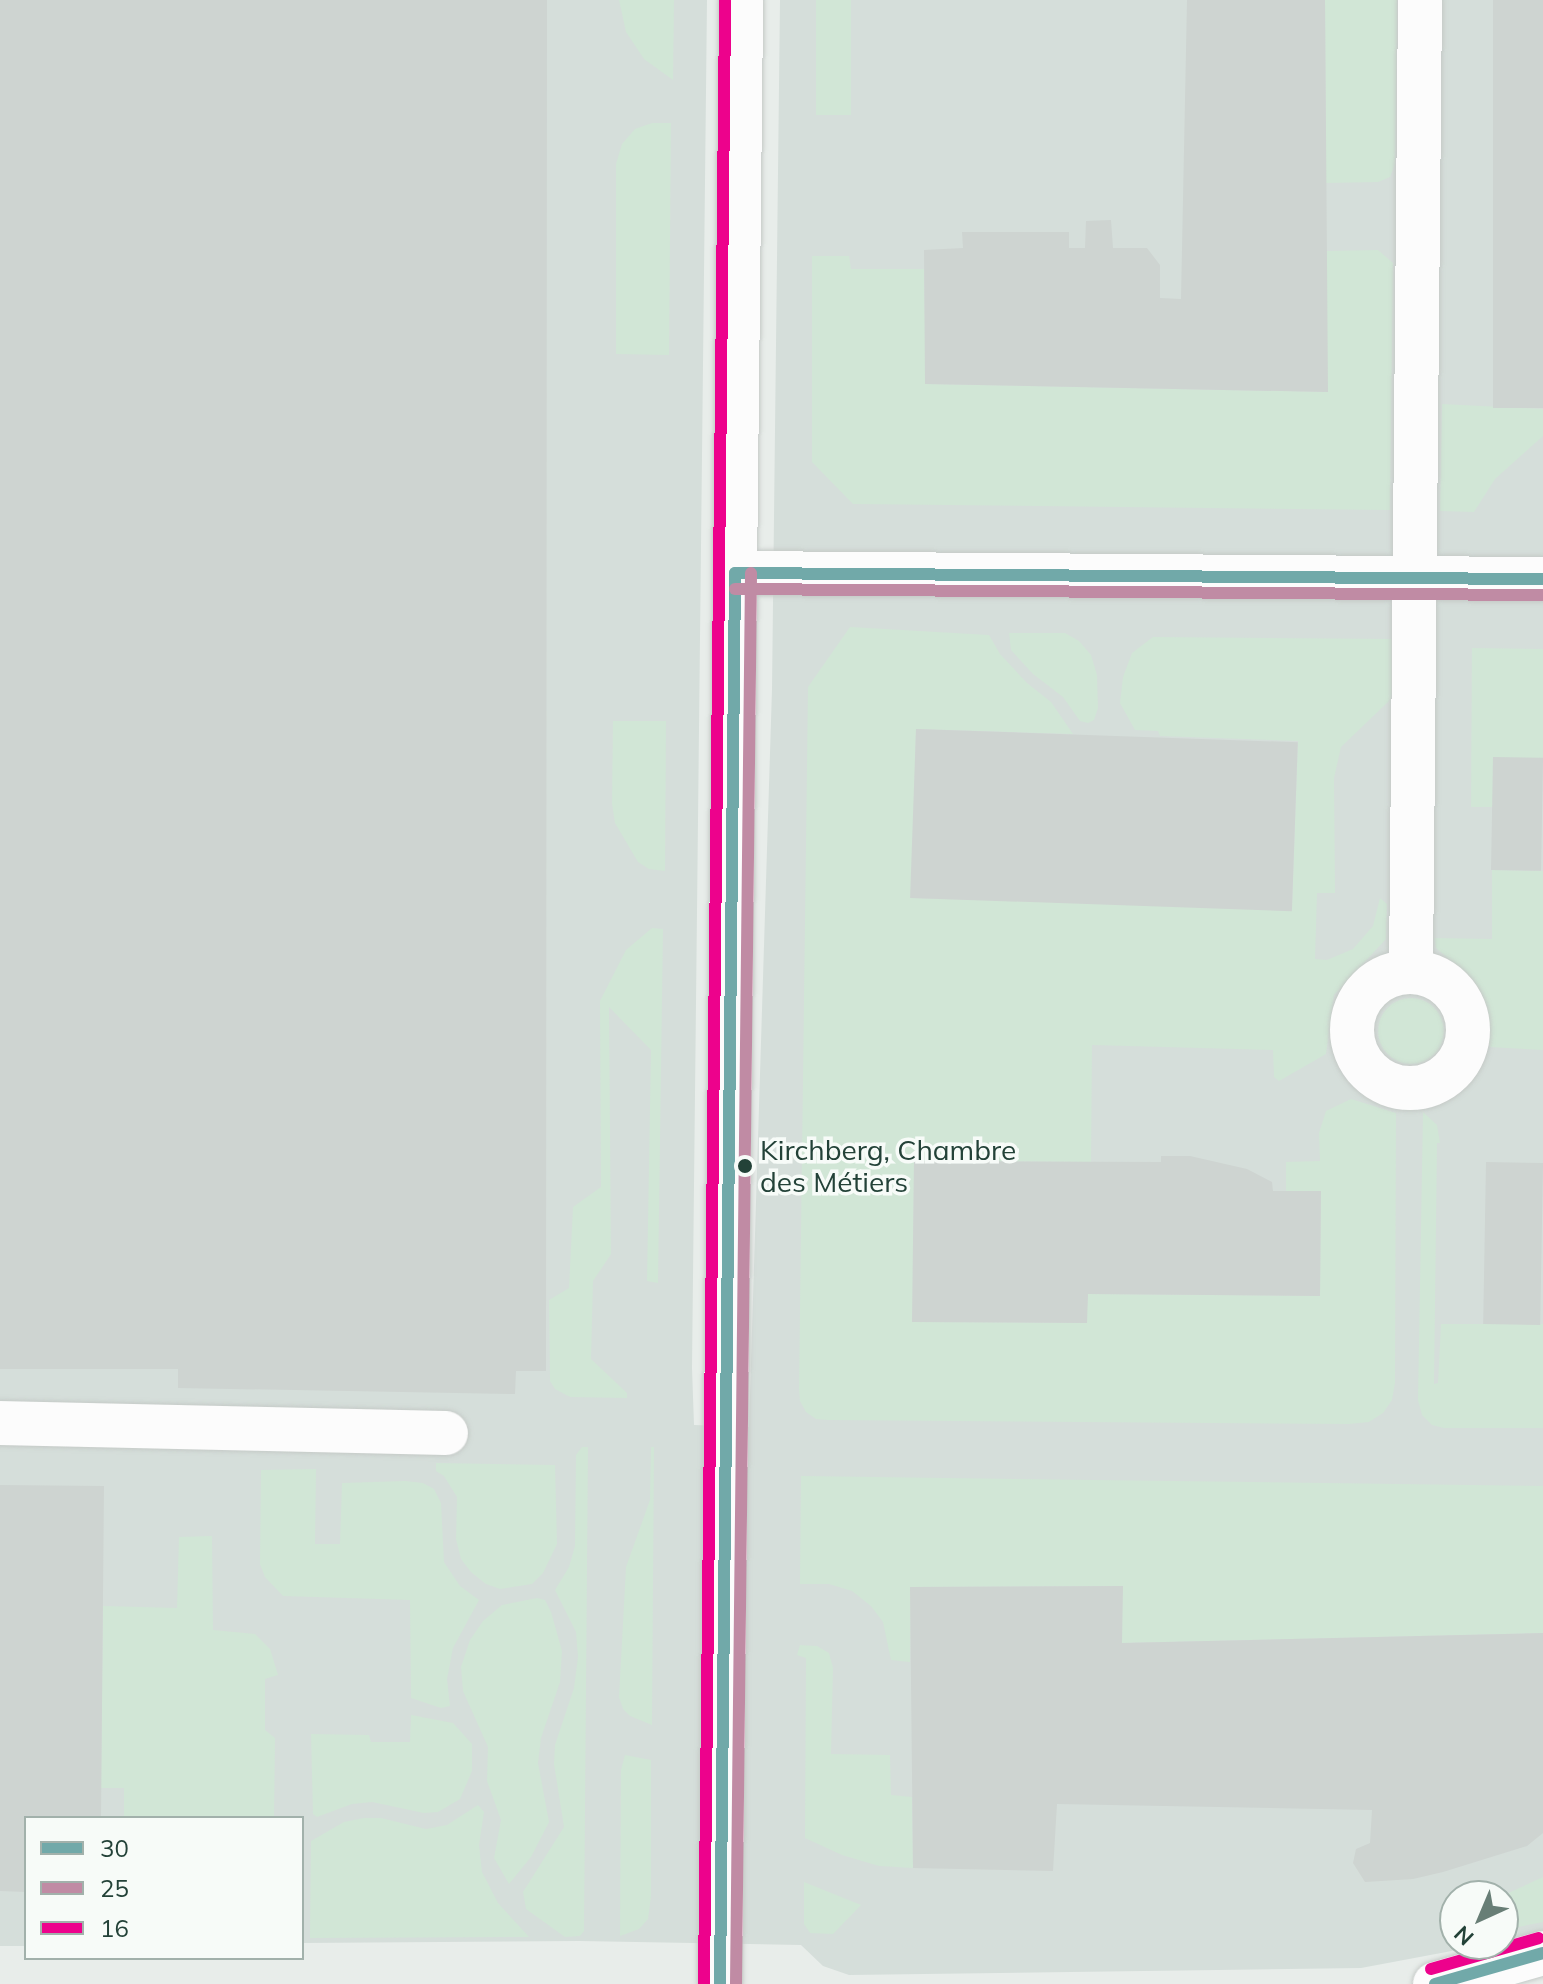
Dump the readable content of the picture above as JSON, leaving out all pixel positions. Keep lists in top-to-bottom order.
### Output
{
  "places": ["Kirchberg, Chambre des Métiers"],
  "lines": ["transit line 16", "transit line 30", "transit line 25"],
  "legend": ["30", "25", "16"],
  "north": "bottom left"
}
